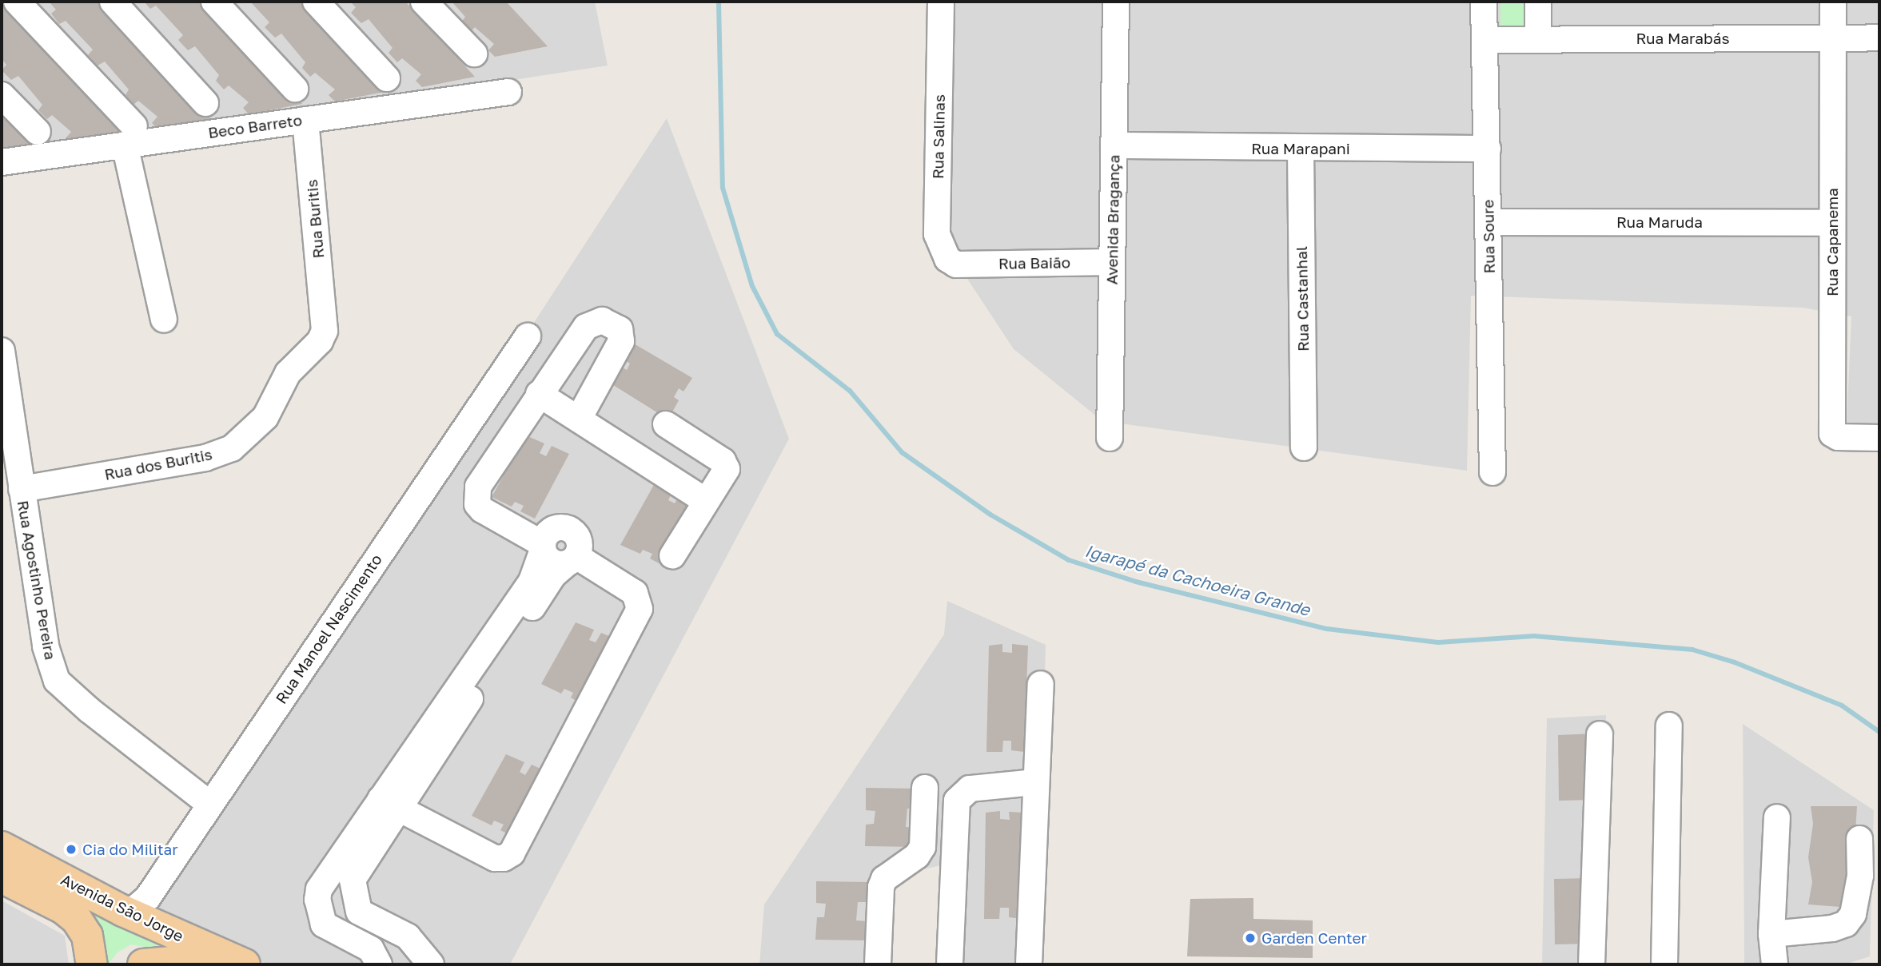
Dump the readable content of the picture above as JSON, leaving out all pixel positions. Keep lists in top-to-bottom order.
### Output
{
  "streets": {
    "main road": ["Avenida São Jorge"],
    "street": [
      "Rua Marabás",
      "Beco Barreto",
      "Rua Salinas",
      "Rua Marapani",
      "Rua Buritis",
      "Avenida Bragança",
      "Rua Maruda",
      "Rua Soure",
      "Rua Capanema",
      "Rua Baião",
      "Rua Castanhal",
      "Rua dos Buritis",
      "Rua Agostinho Pereira",
      "Rua Manoel Nascimento"
    ]
  },
  "crossings": [
    ["Rua Marabás", "Rua Soure"],
    ["Rua Marabás", "Rua Capanema"],
    ["Beco Barreto", "Rua Buritis"],
    ["Rua Salinas", "Rua Baião"],
    ["Rua Marapani", "Avenida Bragança"],
    ["Rua Marapani", "Rua Soure"],
    ["Rua Marapani", "Rua Castanhal"],
    ["Rua Buritis", "Rua dos Buritis"],
    ["Avenida Bragança", "Rua Baião"],
    ["Rua Maruda", "Rua Soure"],
    ["Rua Maruda", "Rua Capanema"],
    ["Rua dos Buritis", "Rua Agostinho Pereira"],
    ["Rua Agostinho Pereira", "Rua Manoel Nascimento"],
    ["Rua Manoel Nascimento", "Avenida São Jorge"]
  ],
  "water": ["Igarapé da Cachoeira Grande"],
  "places": ["Cia do Militar", "Garden Center"]
}
